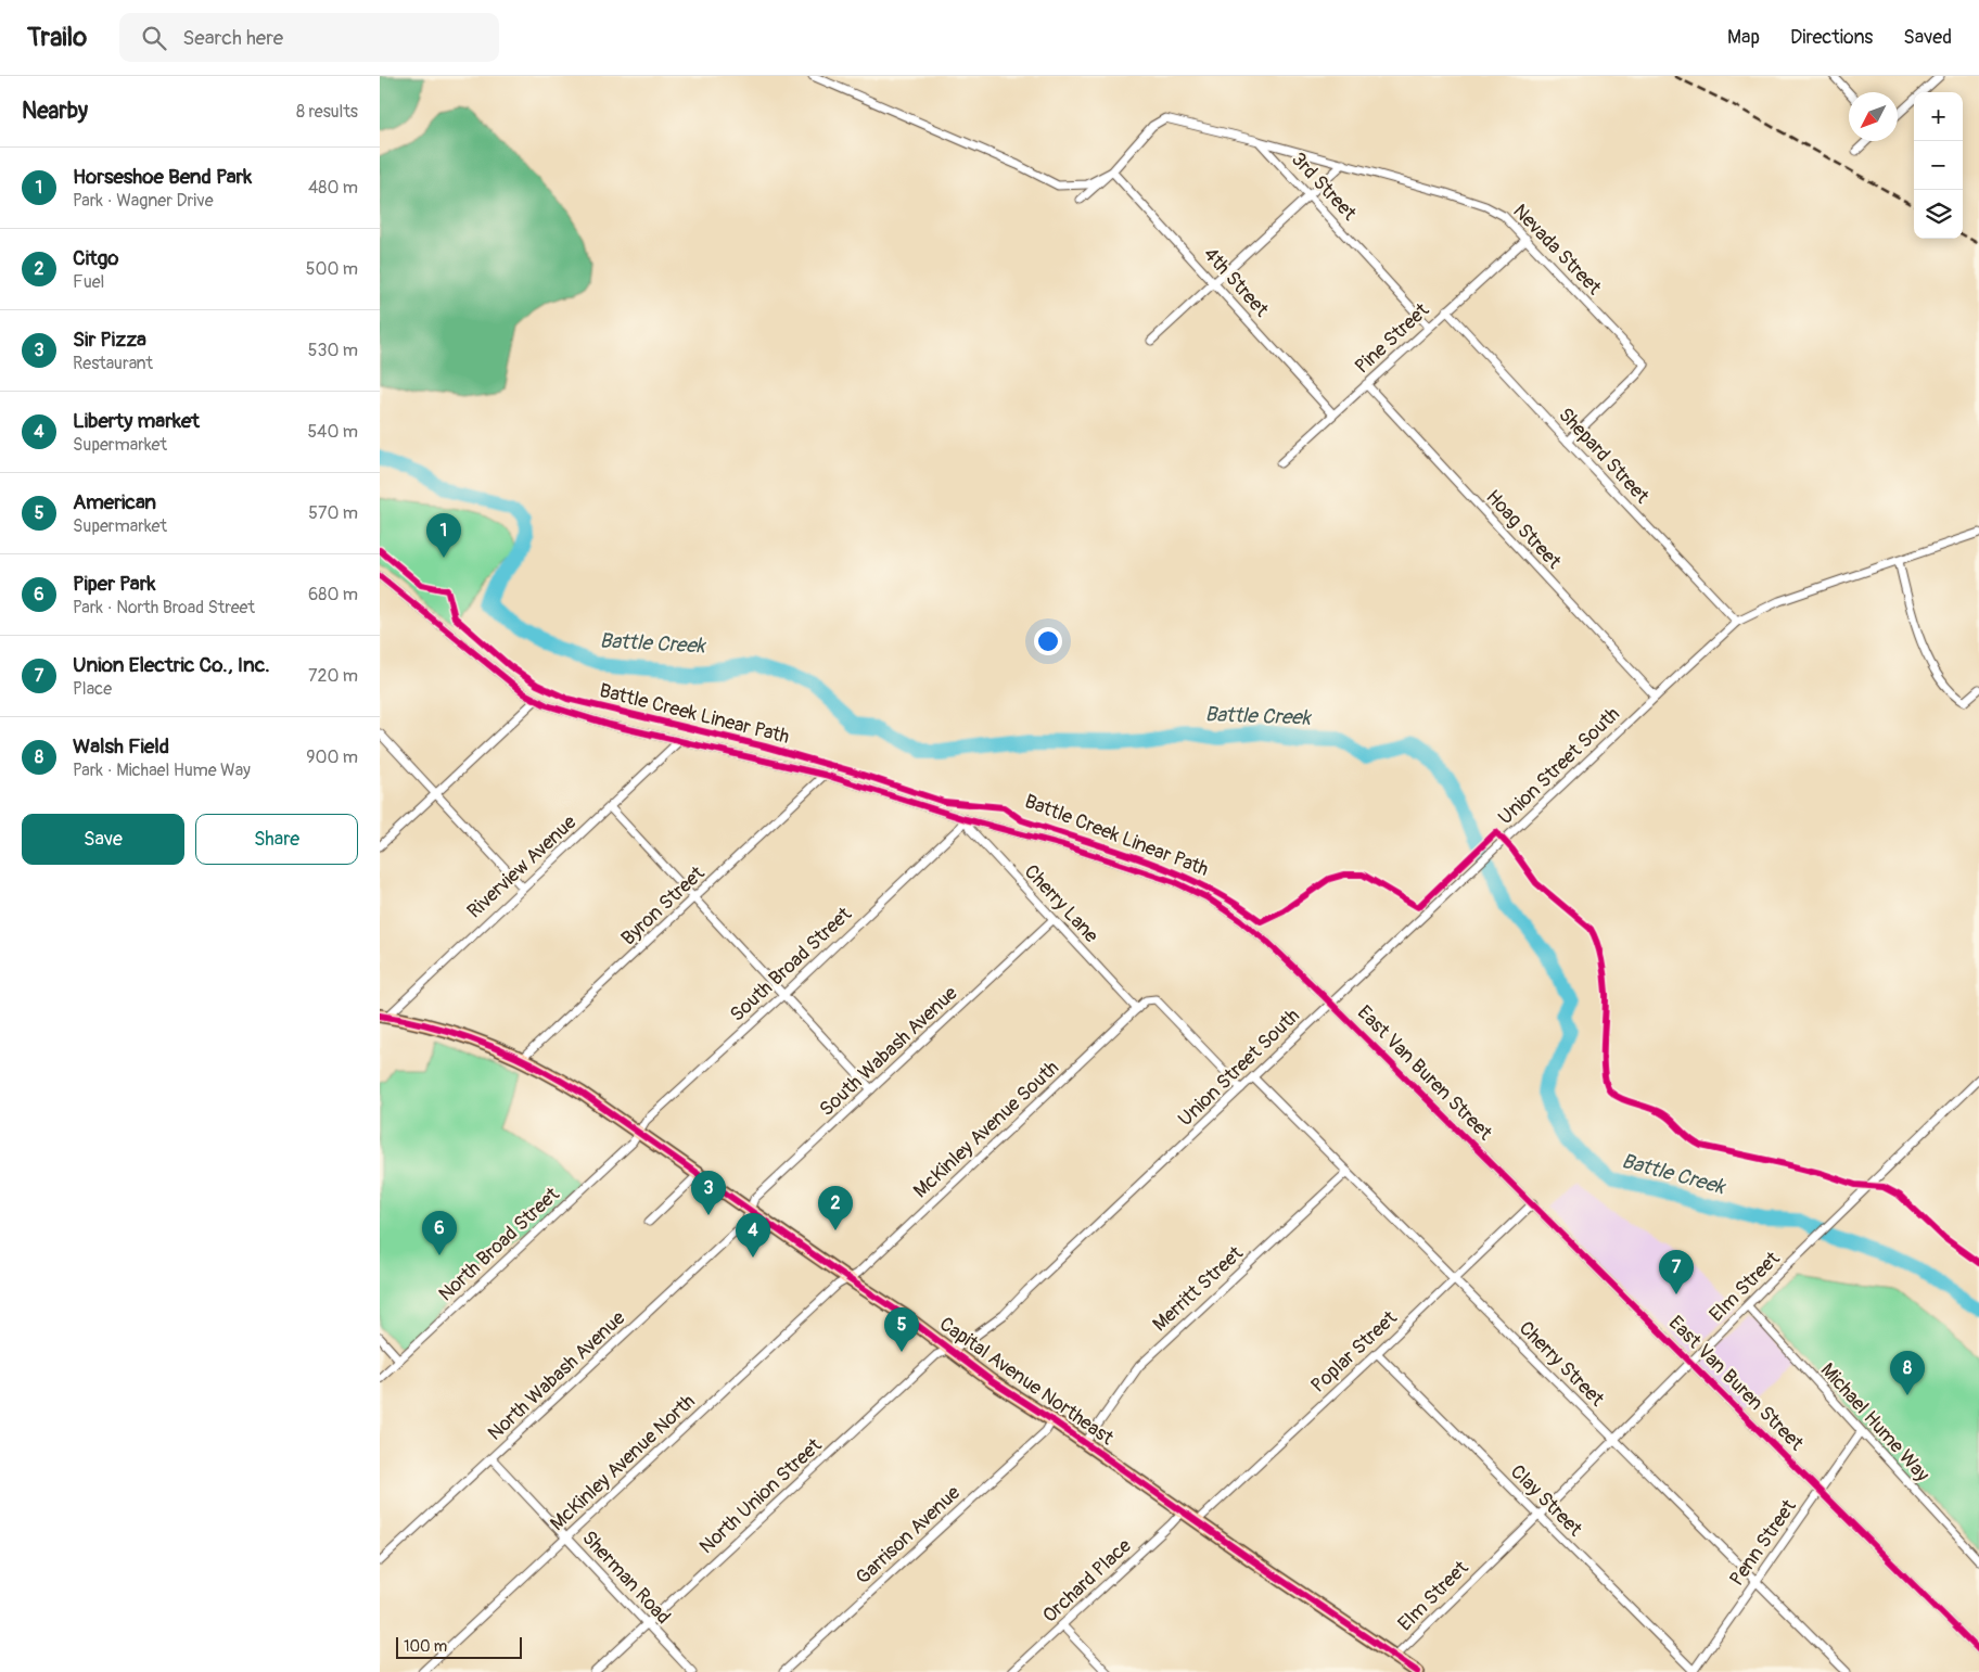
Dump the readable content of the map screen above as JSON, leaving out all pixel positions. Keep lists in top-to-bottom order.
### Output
{
  "streets": {
    "main road": ["Capital Avenue Northeast"],
    "street": [
      "3rd Street",
      "Nevada Street",
      "4th Street",
      "Pine Street",
      "Shepard Street",
      "Hoag Street",
      "Union Street South",
      "Riverview Avenue",
      "Cherry Lane",
      "Byron Street",
      "South Broad Street",
      "South Wabash Avenue",
      "East Van Buren Street",
      "McKinley Avenue South",
      "North Broad Street",
      "Elm Street",
      "Merritt Street",
      "Poplar Street",
      "Cherry Street",
      "North Wabash Avenue",
      "Michael Hume Way",
      "McKinley Avenue North",
      "North Union Street",
      "Clay Street",
      "Garrison Avenue",
      "Penn Street",
      "Sherman Road",
      "Orchard Place"
    ],
    "cycle path": ["Battle Creek Linear Path"]
  },
  "crossings": [
    ["3rd Street", "Nevada Street"],
    ["3rd Street", "Pine Street"],
    ["Nevada Street", "Pine Street"],
    ["Nevada Street", "Shepard Street"],
    ["4th Street", "Pine Street"],
    ["Pine Street", "Shepard Street"],
    ["Pine Street", "Hoag Street"],
    ["Shepard Street", "Union Street South"],
    ["Hoag Street", "Union Street South"],
    ["Union Street South", "East Van Buren Street"],
    ["Union Street South", "McKinley Avenue South"],
    ["Union Street South", "Cherry Street"],
    ["Union Street South", "Capital Avenue Northeast"],
    ["Union Street South", "North Union Street"],
    ["Riverview Avenue", "East Van Buren Street"],
    ["Riverview Avenue", "Capital Avenue Northeast"],
    ["Cherry Lane", "South Broad Street"],
    ["Cherry Lane", "South Wabash Avenue"],
    ["Cherry Lane", "East Van Buren Street"],
    ["Cherry Lane", "McKinley Avenue South"],
    ["Byron Street", "East Van Buren Street"],
    ["Byron Street", "Capital Avenue Northeast"],
    ["South Broad Street", "East Van Buren Street"],
    ["South Broad Street", "North Broad Street"],
    ["South Broad Street", "Capital Avenue Northeast"],
    ["South Wabash Avenue", "North Wabash Avenue"],
    ["South Wabash Avenue", "Capital Avenue Northeast"],
    ["East Van Buren Street", "Elm Street"],
    ["East Van Buren Street", "Poplar Street"],
    ["East Van Buren Street", "Penn Street"],
    ["McKinley Avenue South", "Capital Avenue Northeast"],
    ["McKinley Avenue South", "McKinley Avenue North"],
    ["North Broad Street", "Capital Avenue Northeast"],
    ["Elm Street", "Cherry Street"],
    ["Elm Street", "Capital Avenue Northeast"],
    ["Elm Street", "Michael Hume Way"],
    ["Elm Street", "Clay Street"],
    ["Merritt Street", "Cherry Street"],
    ["Merritt Street", "Capital Avenue Northeast"],
    ["Poplar Street", "Cherry Street"],
    ["Poplar Street", "Capital Avenue Northeast"],
    ["Poplar Street", "Clay Street"],
    ["Cherry Street", "Penn Street"],
    ["North Wabash Avenue", "Capital Avenue Northeast"],
    ["North Wabash Avenue", "Sherman Road"],
    ["Capital Avenue Northeast", "McKinley Avenue North"],
    ["Capital Avenue Northeast", "North Union Street"],
    ["Capital Avenue Northeast", "Garrison Avenue"],
    ["Capital Avenue Northeast", "Orchard Place"],
    ["Michael Hume Way", "Penn Street"],
    ["McKinley Avenue North", "Sherman Road"],
    ["North Union Street", "Sherman Road"],
    ["Clay Street", "Penn Street"]
  ],
  "water": ["Battle Creek"],
  "scale_bar": "100 m",
  "north": "bottom left",
  "page": {
    "header": "Trailo",
    "search": "Search here",
    "nav": ["Map", "Directions", "Saved"],
    "heading": ["Nearby", "8 results"],
    "map_buttons": ["+", "−"],
    "list": [
      {
        "mark": "1",
        "name": "Horseshoe Bend Park",
        "note": "Park · Wagner Drive",
        "value": "480 m"
      },
      {
        "mark": "2",
        "name": "Citgo",
        "note": "Fuel",
        "value": "500 m"
      },
      {
        "mark": "3",
        "name": "Sir Pizza",
        "note": "Restaurant",
        "value": "530 m"
      },
      {
        "mark": "4",
        "name": "Liberty market",
        "note": "Supermarket",
        "value": "540 m"
      },
      {
        "mark": "5",
        "name": "American",
        "note": "Supermarket",
        "value": "570 m"
      },
      {
        "mark": "6",
        "name": "Piper Park",
        "note": "Park · North Broad Street",
        "value": "680 m"
      },
      {
        "mark": "7",
        "name": "Union Electric Co., Inc.",
        "note": "Place",
        "value": "720 m"
      },
      {
        "mark": "8",
        "name": "Walsh Field",
        "note": "Park · Michael Hume Way",
        "value": "900 m"
      }
    ],
    "pins": [
      "1",
      "3",
      "2",
      "6",
      "4",
      "7",
      "5",
      "8"
    ],
    "buttons": ["Save", "Share"],
    "scale": "100 m"
  }
}
